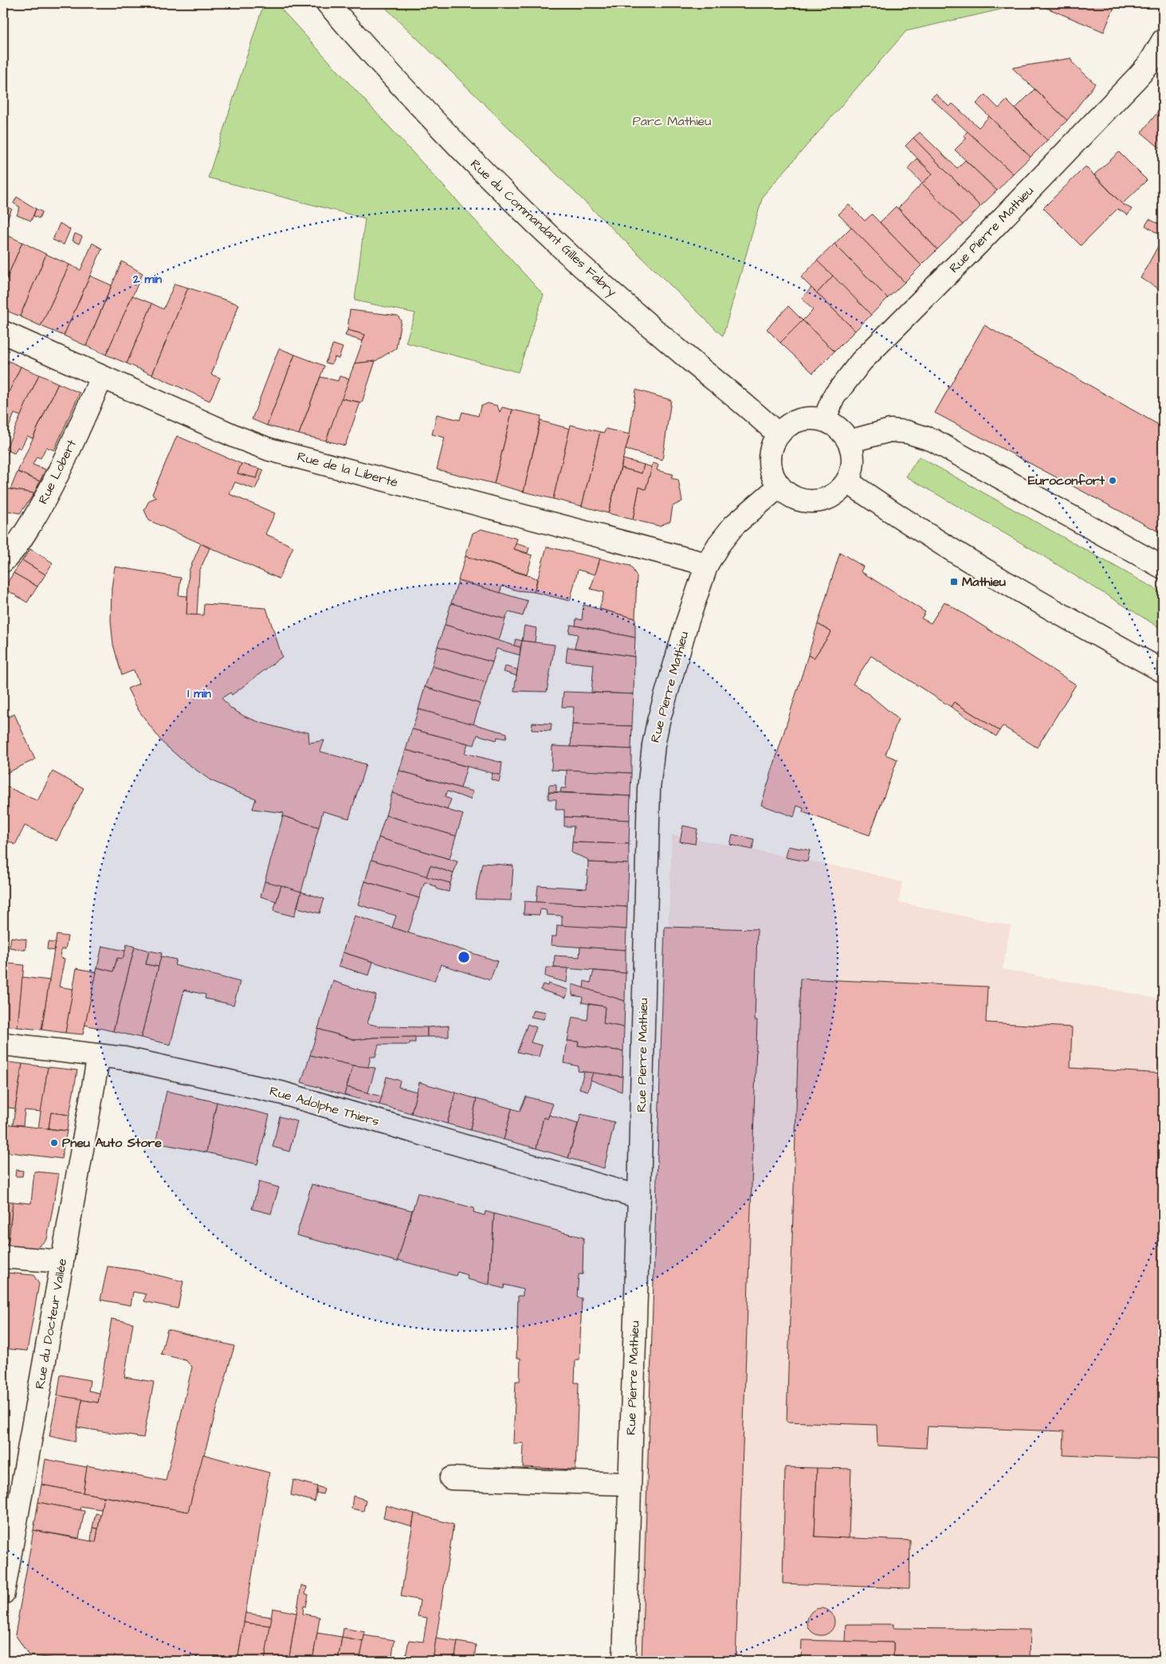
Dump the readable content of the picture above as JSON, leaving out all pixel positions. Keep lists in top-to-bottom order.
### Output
{
  "streets": {
    "street": [
      "Rue du Commandant Gilles Fabry",
      "Rue Pierre Mathieu",
      "Rue de la Liberté",
      "Rue Lobert",
      "Rue Adolphe Thiers",
      "Rue du Docteur Vallée"
    ]
  },
  "crossings": [
    ["Rue du Commandant Gilles Fabry", "Rue Pierre Mathieu"],
    ["Rue Pierre Mathieu", "Rue de la Liberté"],
    ["Rue Pierre Mathieu", "Rue Adolphe Thiers"],
    ["Rue de la Liberté", "Rue Lobert"],
    ["Rue Adolphe Thiers", "Rue du Docteur Vallée"]
  ],
  "parks": ["Parc Mathieu"],
  "places": {
    "other": ["Euroconfort", "Pneu Auto Store"],
    "transit": ["Mathieu"]
  },
  "rings": ["2 min", "1 min"]
}
